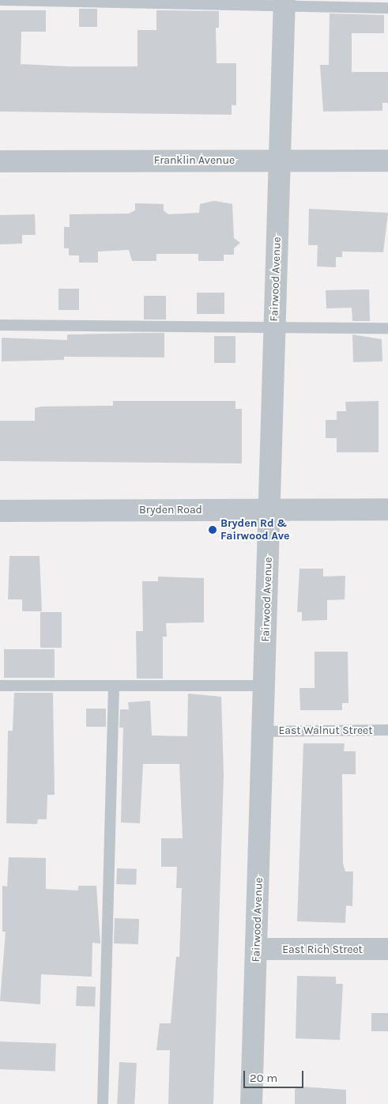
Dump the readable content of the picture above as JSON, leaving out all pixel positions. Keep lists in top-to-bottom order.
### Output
{
  "streets": {
    "street": [
      "Franklin Avenue",
      "Fairwood Avenue",
      "Bryden Road",
      "East Rich Street"
    ],
    "lane": ["East Walnut Street"]
  },
  "crossings": [
    ["Franklin Avenue", "Fairwood Avenue"],
    ["Fairwood Avenue", "Bryden Road"],
    ["Fairwood Avenue", "East Walnut Street"],
    ["Fairwood Avenue", "East Rich Street"]
  ],
  "places": ["Bryden Rd & Fairwood Ave"],
  "scale_bar": "20 m"
}
